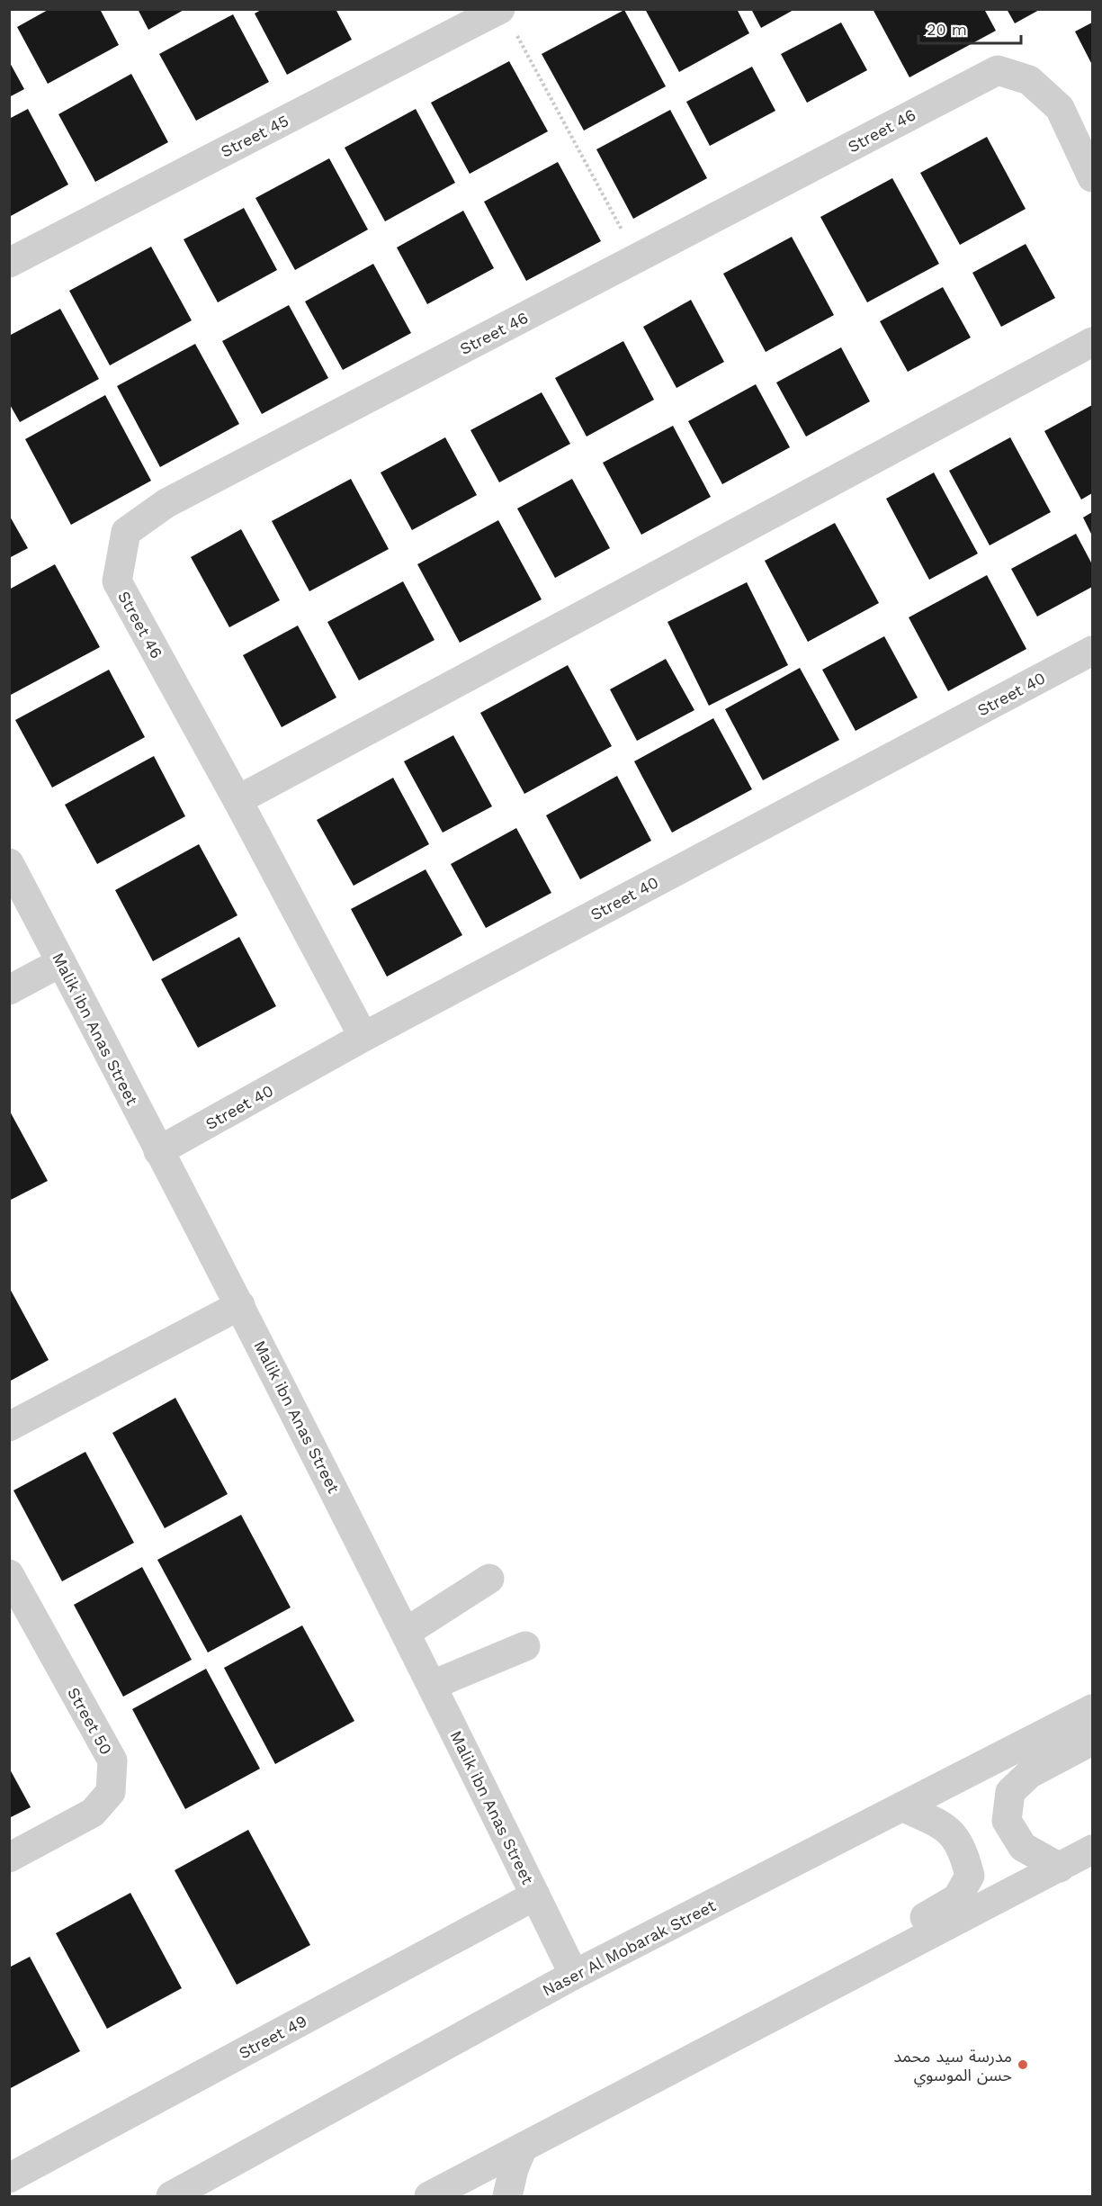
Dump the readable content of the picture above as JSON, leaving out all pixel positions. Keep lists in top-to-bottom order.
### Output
{
  "streets": {
    "street": [
      "Street 46",
      "Street 45",
      "Street 40",
      "Malik ibn Anas Street",
      "Street 50",
      "Naser Al Mobarak Street",
      "Street 49"
    ]
  },
  "crossings": [
    ["Street 46", "Street 40"],
    ["Street 40", "Malik ibn Anas Street"],
    ["Malik ibn Anas Street", "Naser Al Mobarak Street"],
    ["Malik ibn Anas Street", "Street 49"]
  ],
  "places": ["مدرسة سيد محمد حسن الموسوي"],
  "scale_bar": "20 m"
}
